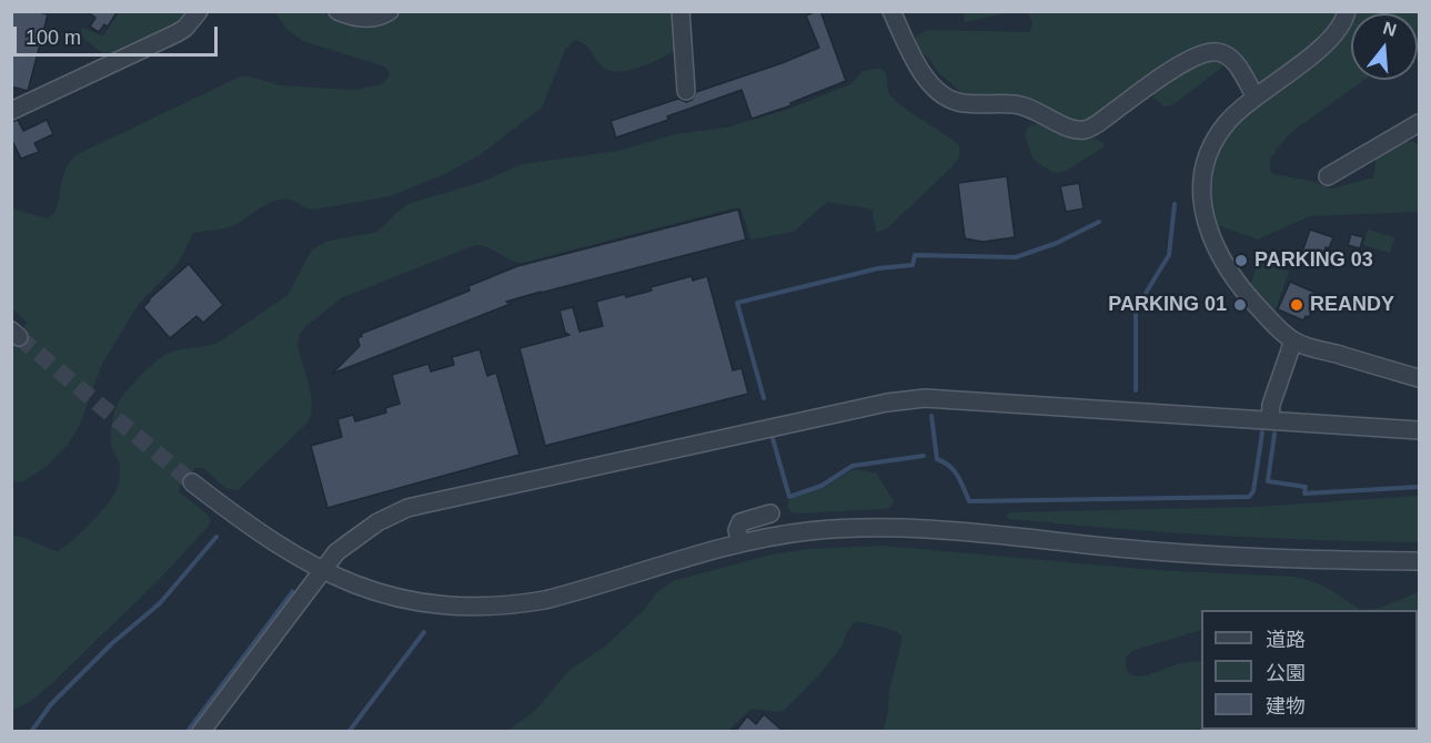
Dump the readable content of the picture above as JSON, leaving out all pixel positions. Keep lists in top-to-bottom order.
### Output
{
  "places": ["PARKING 03", "PARKING 01", "REANDY"],
  "legend": ["道路", "公園", "建物"],
  "scale_bar": "100 m",
  "north": "top"
}
